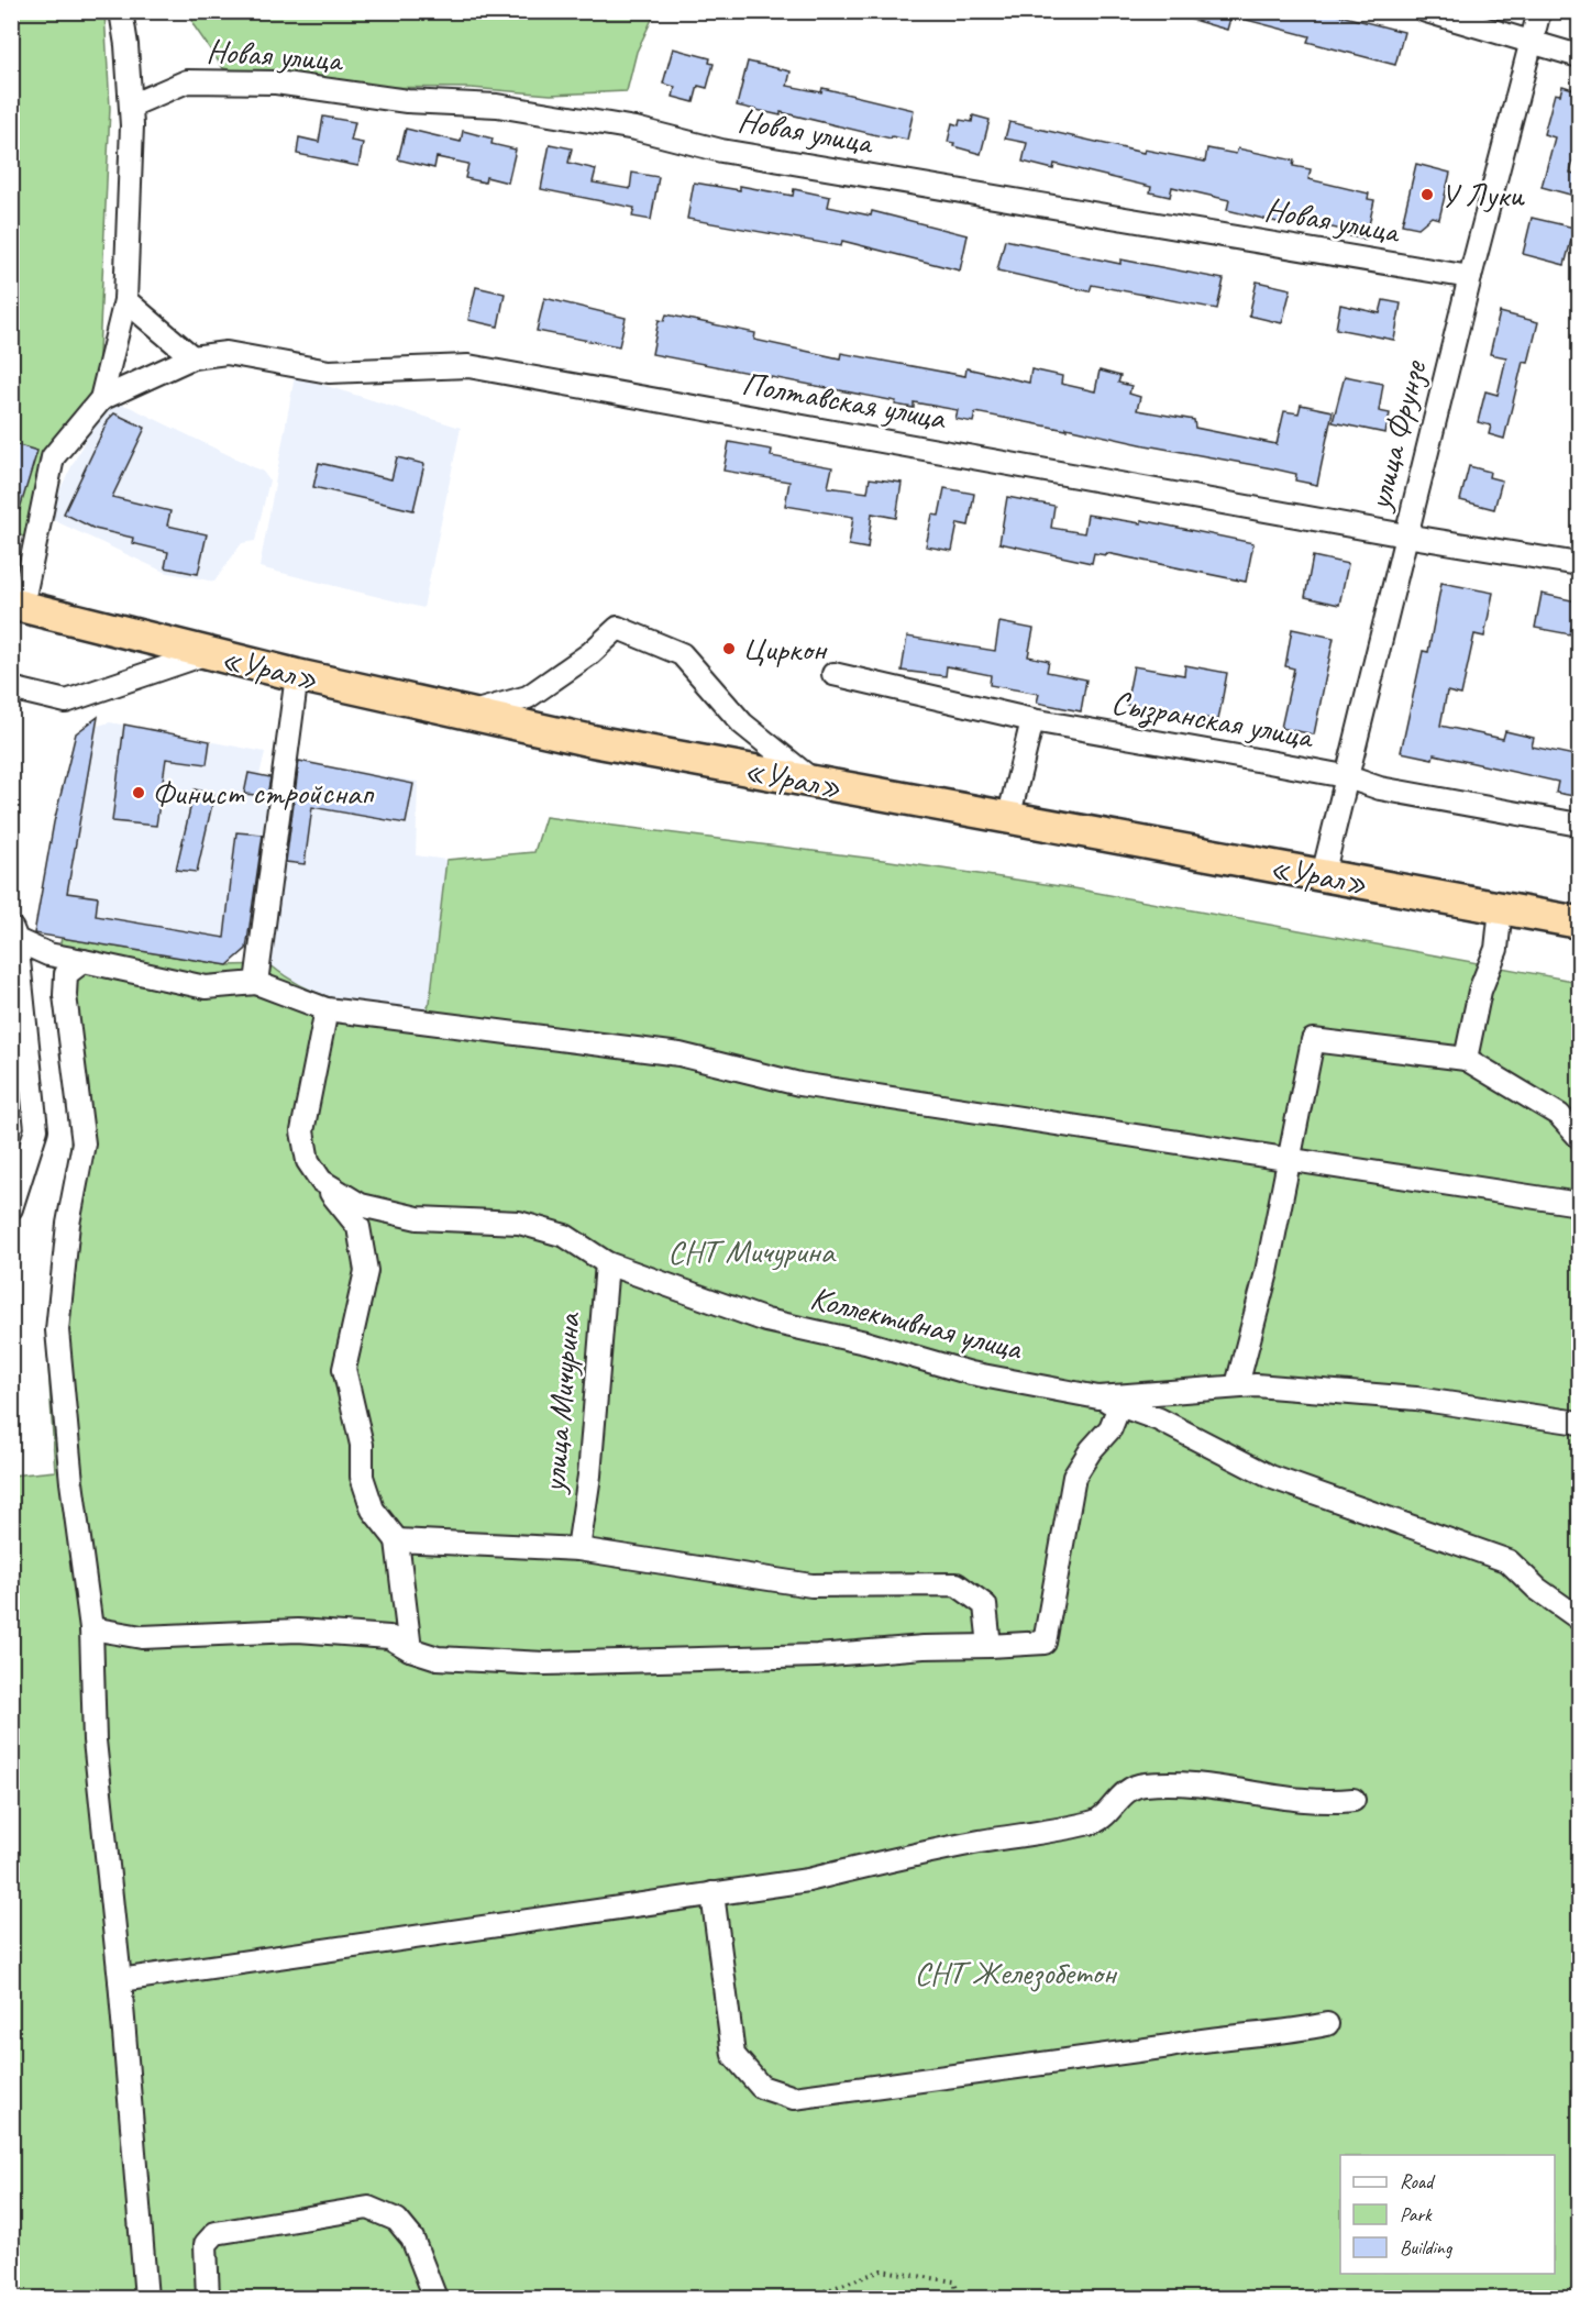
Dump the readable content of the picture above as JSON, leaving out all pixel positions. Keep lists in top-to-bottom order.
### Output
{
  "streets": {
    "highway": ["«Урал»"],
    "street": [
      "Новая улица",
      "Полтавская улица",
      "улица Фрунзе",
      "Сызранская улица",
      "Коллективная улица",
      "улица Мичурина"
    ]
  },
  "crossings": [
    ["Новая улица", "улица Фрунзе"],
    ["Полтавская улица", "улица Фрунзе"],
    ["улица Фрунзе", "«Урал»"],
    ["улица Фрунзе", "Сызранская улица"],
    ["Коллективная улица", "улица Мичурина"]
  ],
  "parks": ["СНТ Мичурина", "СНТ Железобетон"],
  "places": ["У Луки", "Циркон", "Финист стройснап"],
  "legend": ["Road", "Park", "Building"]
}
